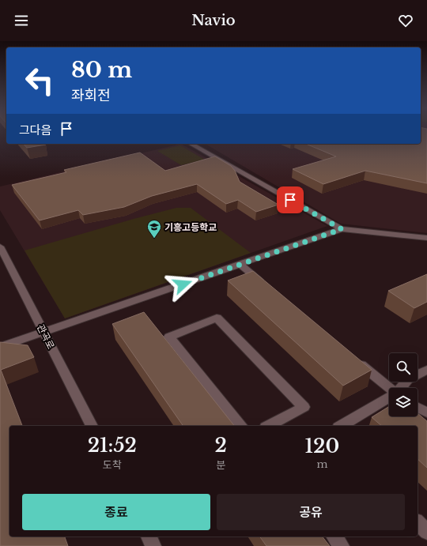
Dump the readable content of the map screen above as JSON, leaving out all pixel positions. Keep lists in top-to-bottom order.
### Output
{
  "streets": {
    "street": ["관곡로"]
  },
  "places": {
    "school or university": ["기흥고등학교"]
  },
  "page": {
    "header": "Navio",
    "turn": ["80 m", "좌회전"],
    "then": "그다음",
    "eta": [
      "21:52",
      "도착",
      "2",
      "분",
      "120",
      "m"
    ],
    "buttons": ["종료", "공유"]
  }
}
